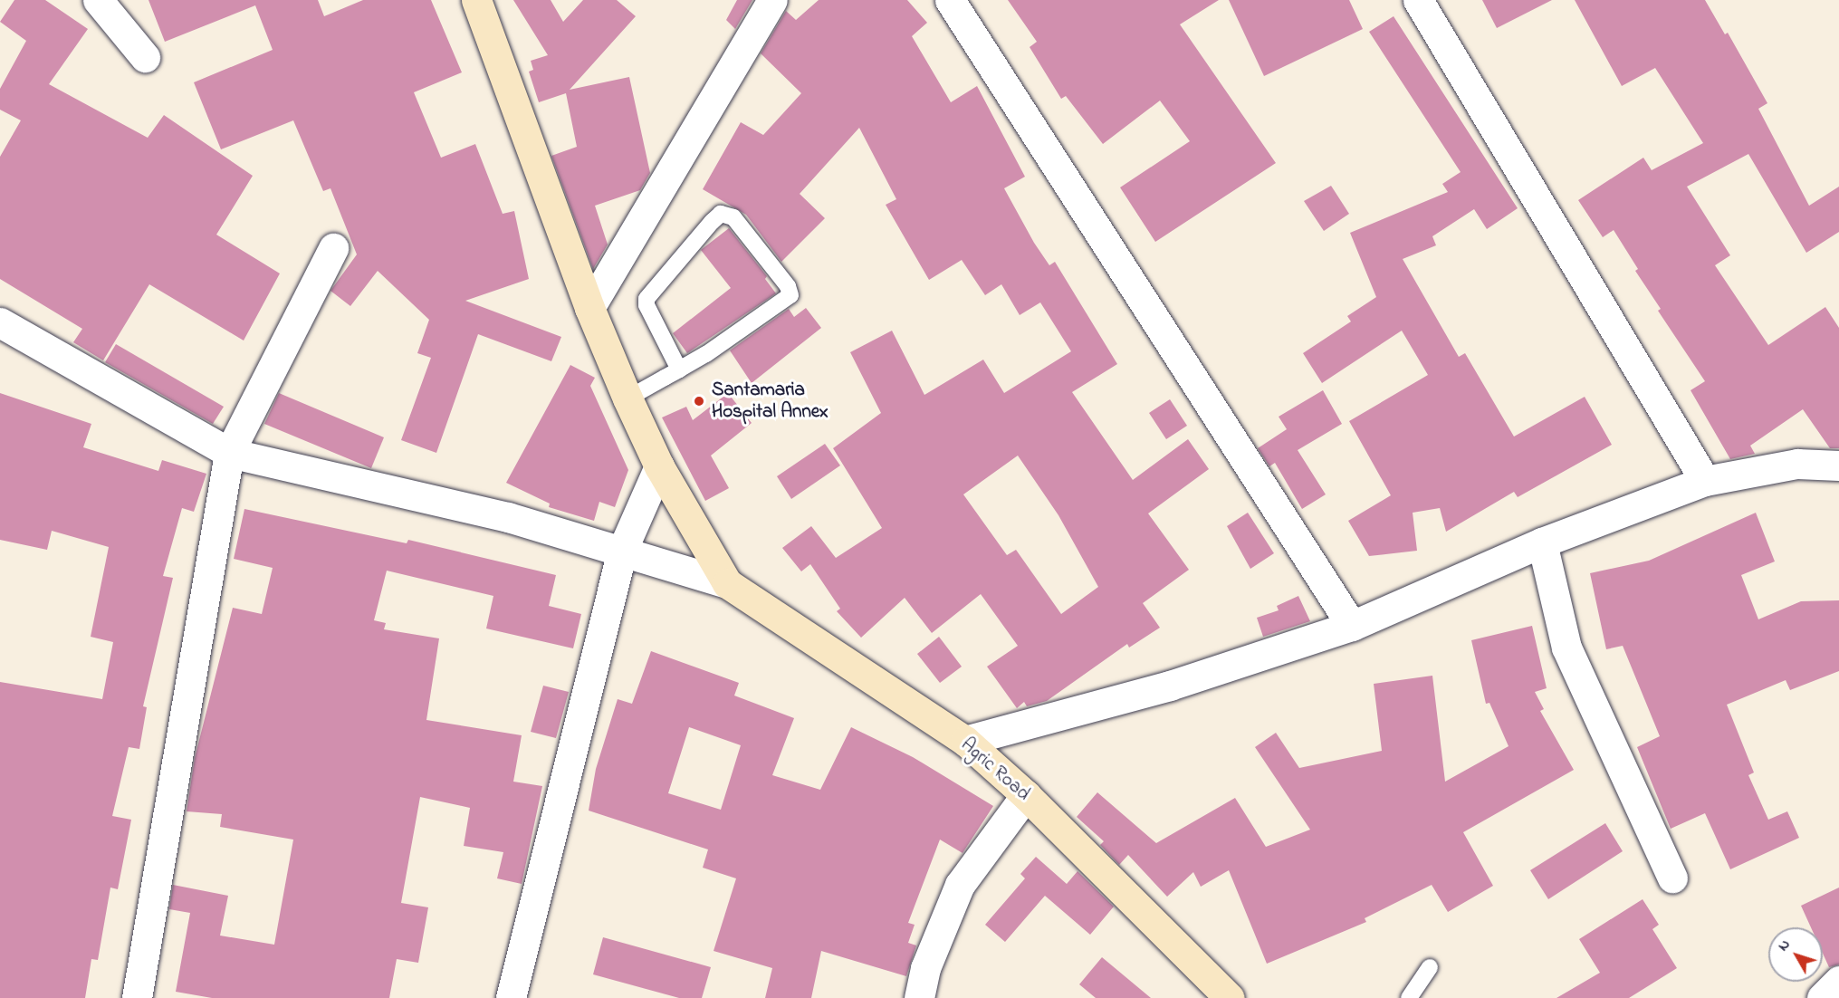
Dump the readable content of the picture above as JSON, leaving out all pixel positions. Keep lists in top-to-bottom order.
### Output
{
  "streets": {
    "street": ["Agric Road"]
  },
  "places": ["Santamaria Hospital Annex"],
  "north": "top left"
}
